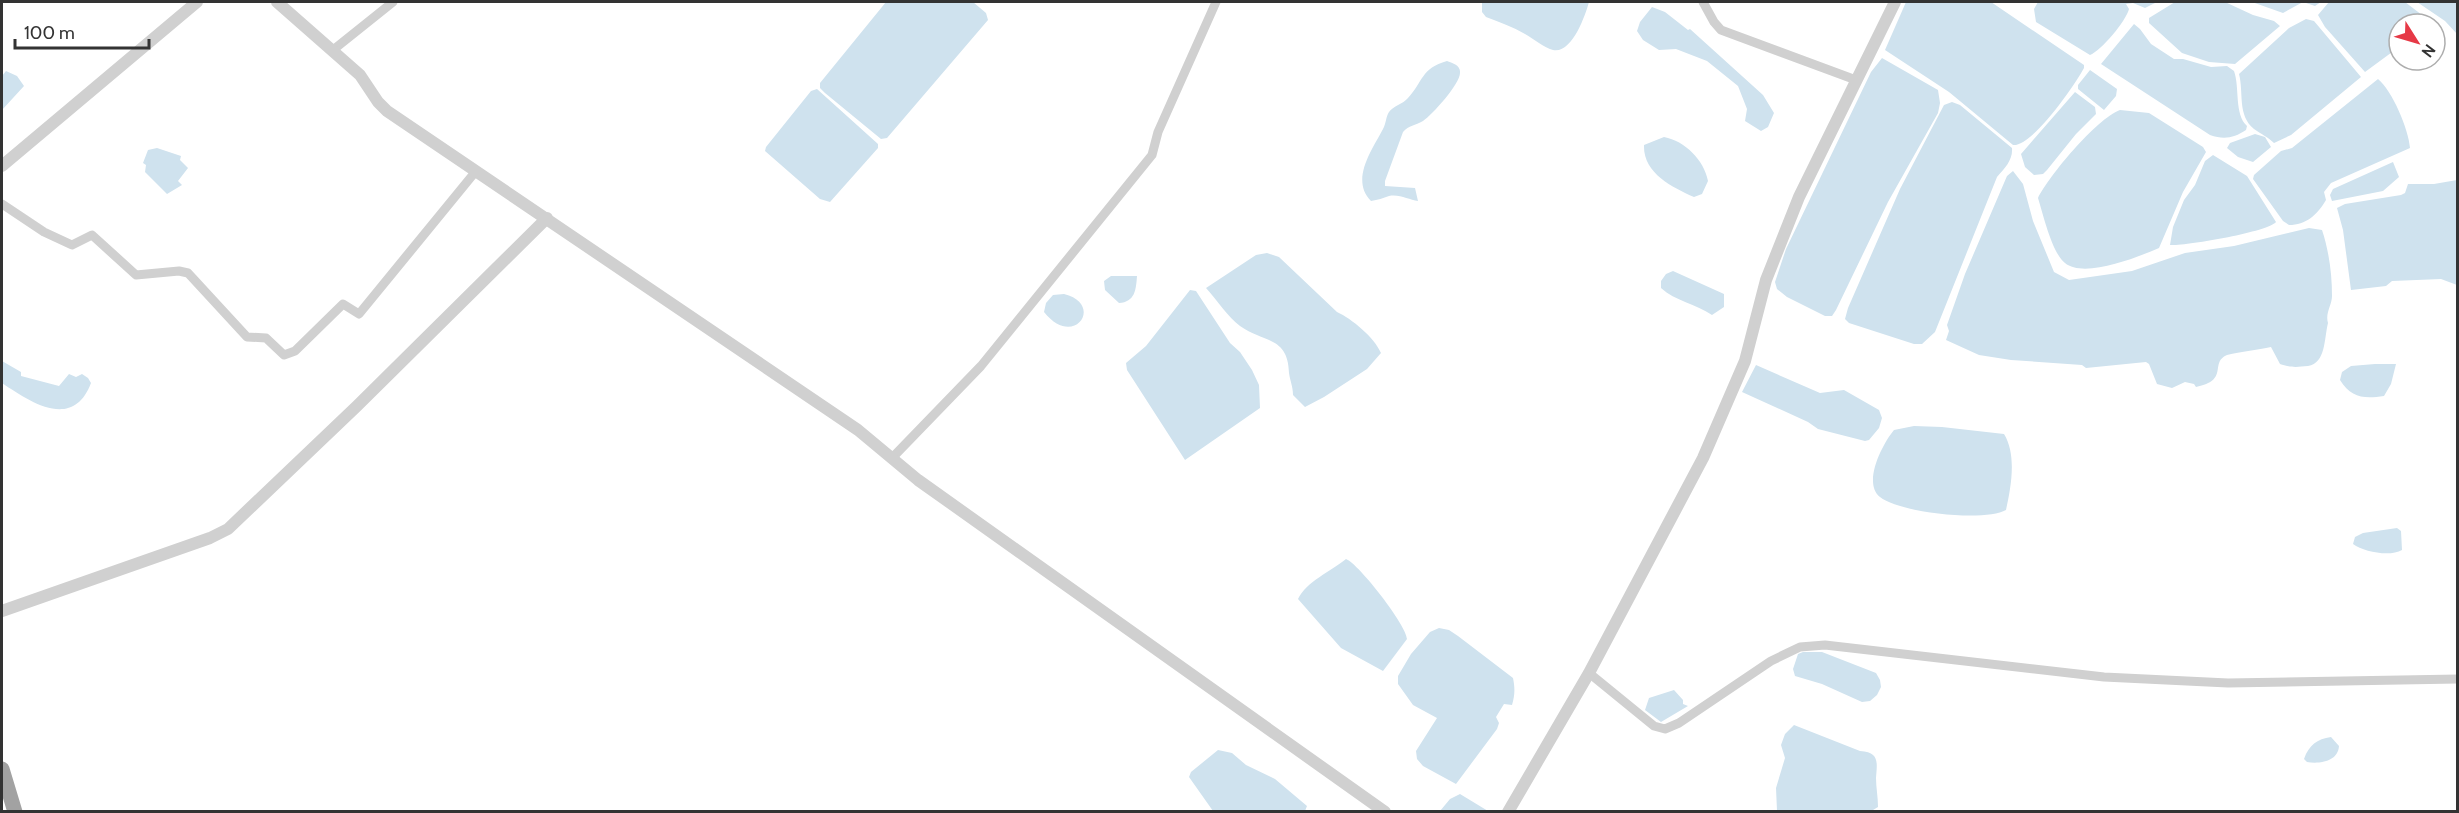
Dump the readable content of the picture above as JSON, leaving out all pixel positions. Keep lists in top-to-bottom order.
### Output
{
  "scale_bar": "100 m",
  "north": "bottom right"
}
